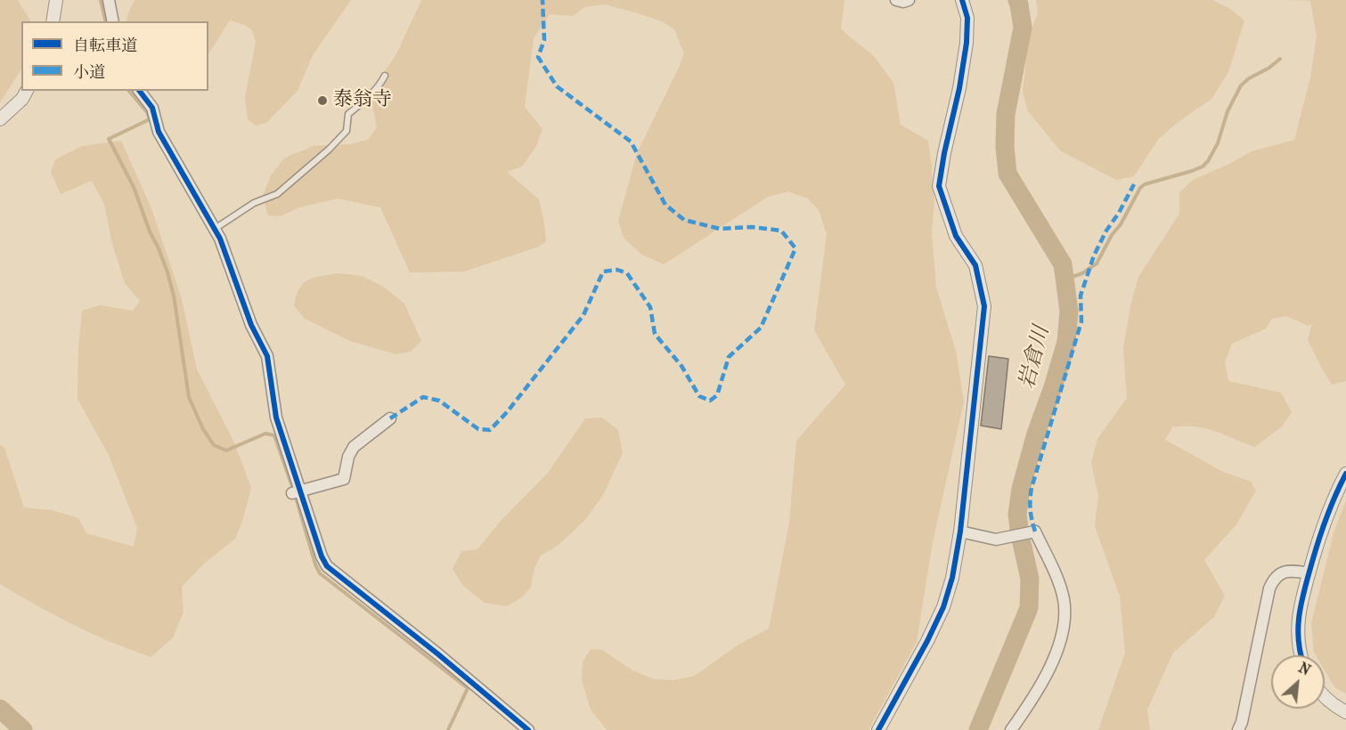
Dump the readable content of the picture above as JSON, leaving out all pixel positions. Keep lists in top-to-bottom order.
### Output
{
  "water": ["岩倉川"],
  "places": ["泰翁寺"],
  "legend": ["自転車道", "小道"],
  "north": "top right"
}
